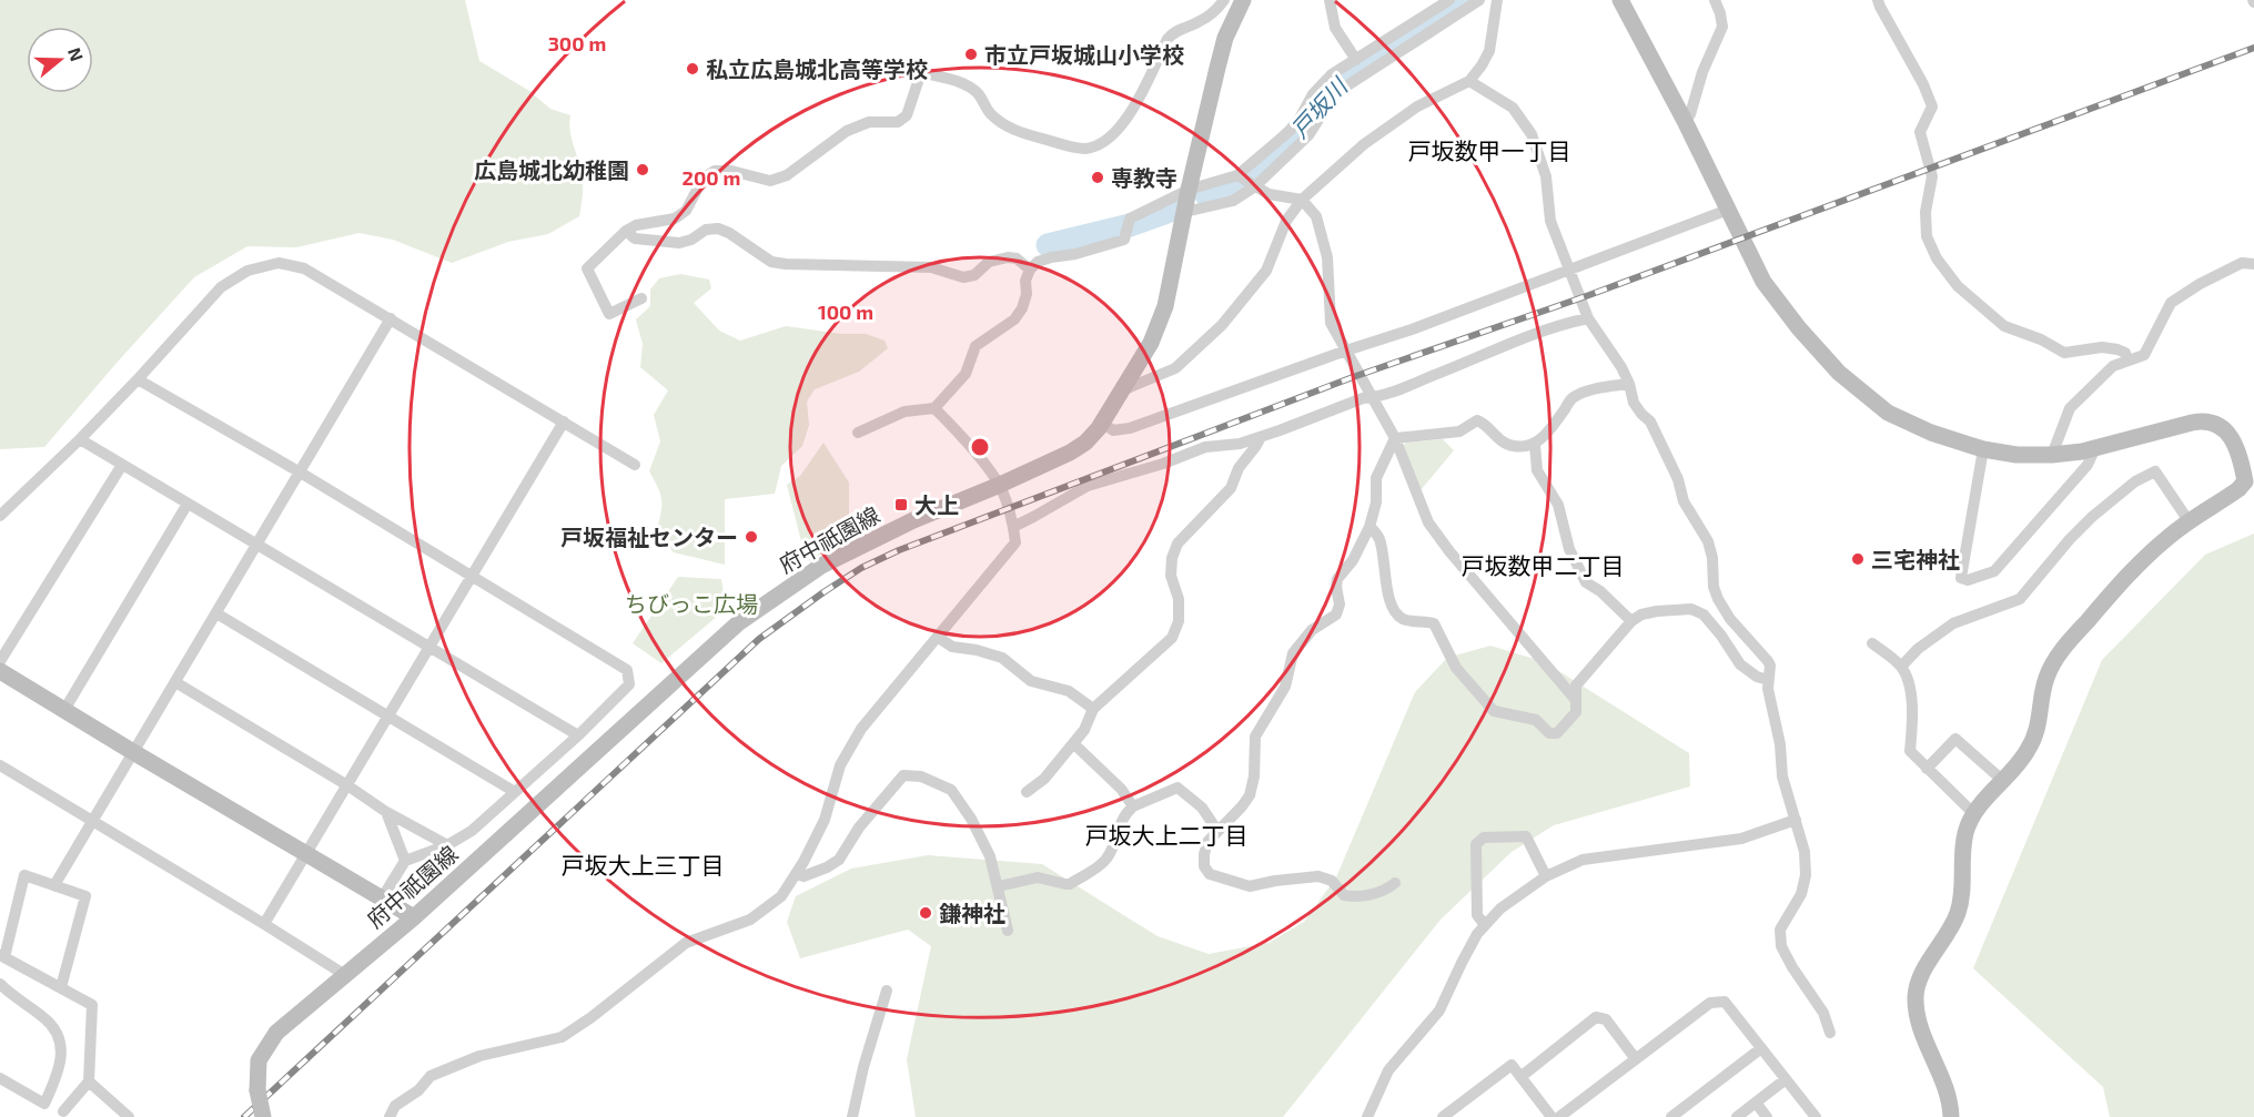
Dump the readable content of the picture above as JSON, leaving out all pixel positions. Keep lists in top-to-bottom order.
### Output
{
  "streets": {
    "street": ["府中祇園線"]
  },
  "districts": [
    "戸坂数甲一丁目",
    "戸坂数甲二丁目",
    "戸坂大上二丁目",
    "戸坂大上三丁目"
  ],
  "water": ["戸坂川"],
  "parks": ["ちびっこ広場"],
  "places": {
    "other": [
      "市立戸坂城山小学校",
      "私立広島城北高等学校",
      "広島城北幼稚園",
      "専教寺",
      "戸坂福祉センター",
      "三宅神社",
      "鎌神社"
    ],
    "transit": ["大上"]
  },
  "north": "right",
  "rings": ["300 m", "200 m", "100 m"]
}
